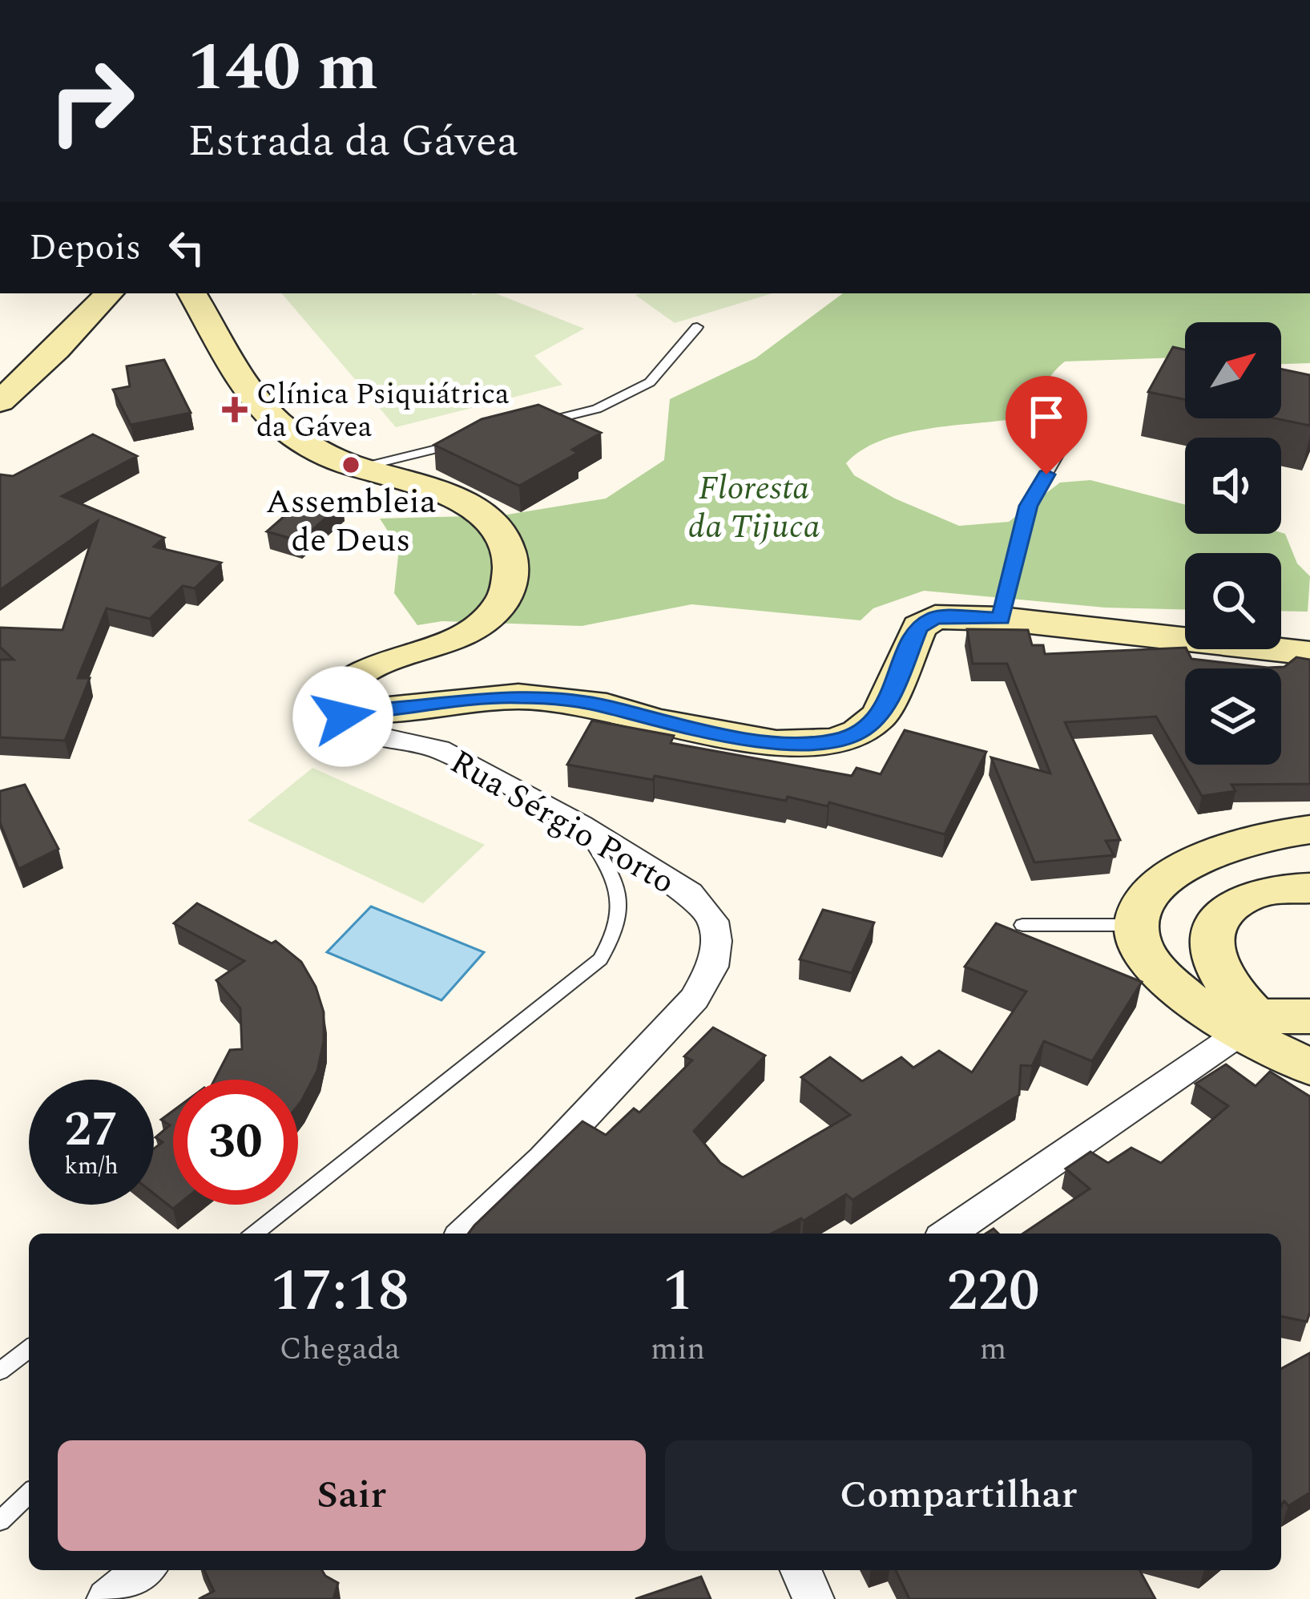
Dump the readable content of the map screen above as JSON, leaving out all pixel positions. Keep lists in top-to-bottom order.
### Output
{
  "streets": {
    "street": ["Rua Sérgio Porto"]
  },
  "parks": ["Floresta da Tijuca"],
  "places": {
    "health": ["Clínica Psiquiátrica da Gávea"],
    "other": ["Assembleia de Deus"]
  },
  "north": "top right",
  "page": {
    "turn": ["140 m", "Estrada da Gávea"],
    "then": "Depois",
    "speed": "27 km/h",
    "limit": "30",
    "eta": [
      "17:18",
      "Chegada",
      "1",
      "min",
      "220",
      "m"
    ],
    "buttons": ["Sair", "Compartilhar"]
  }
}
